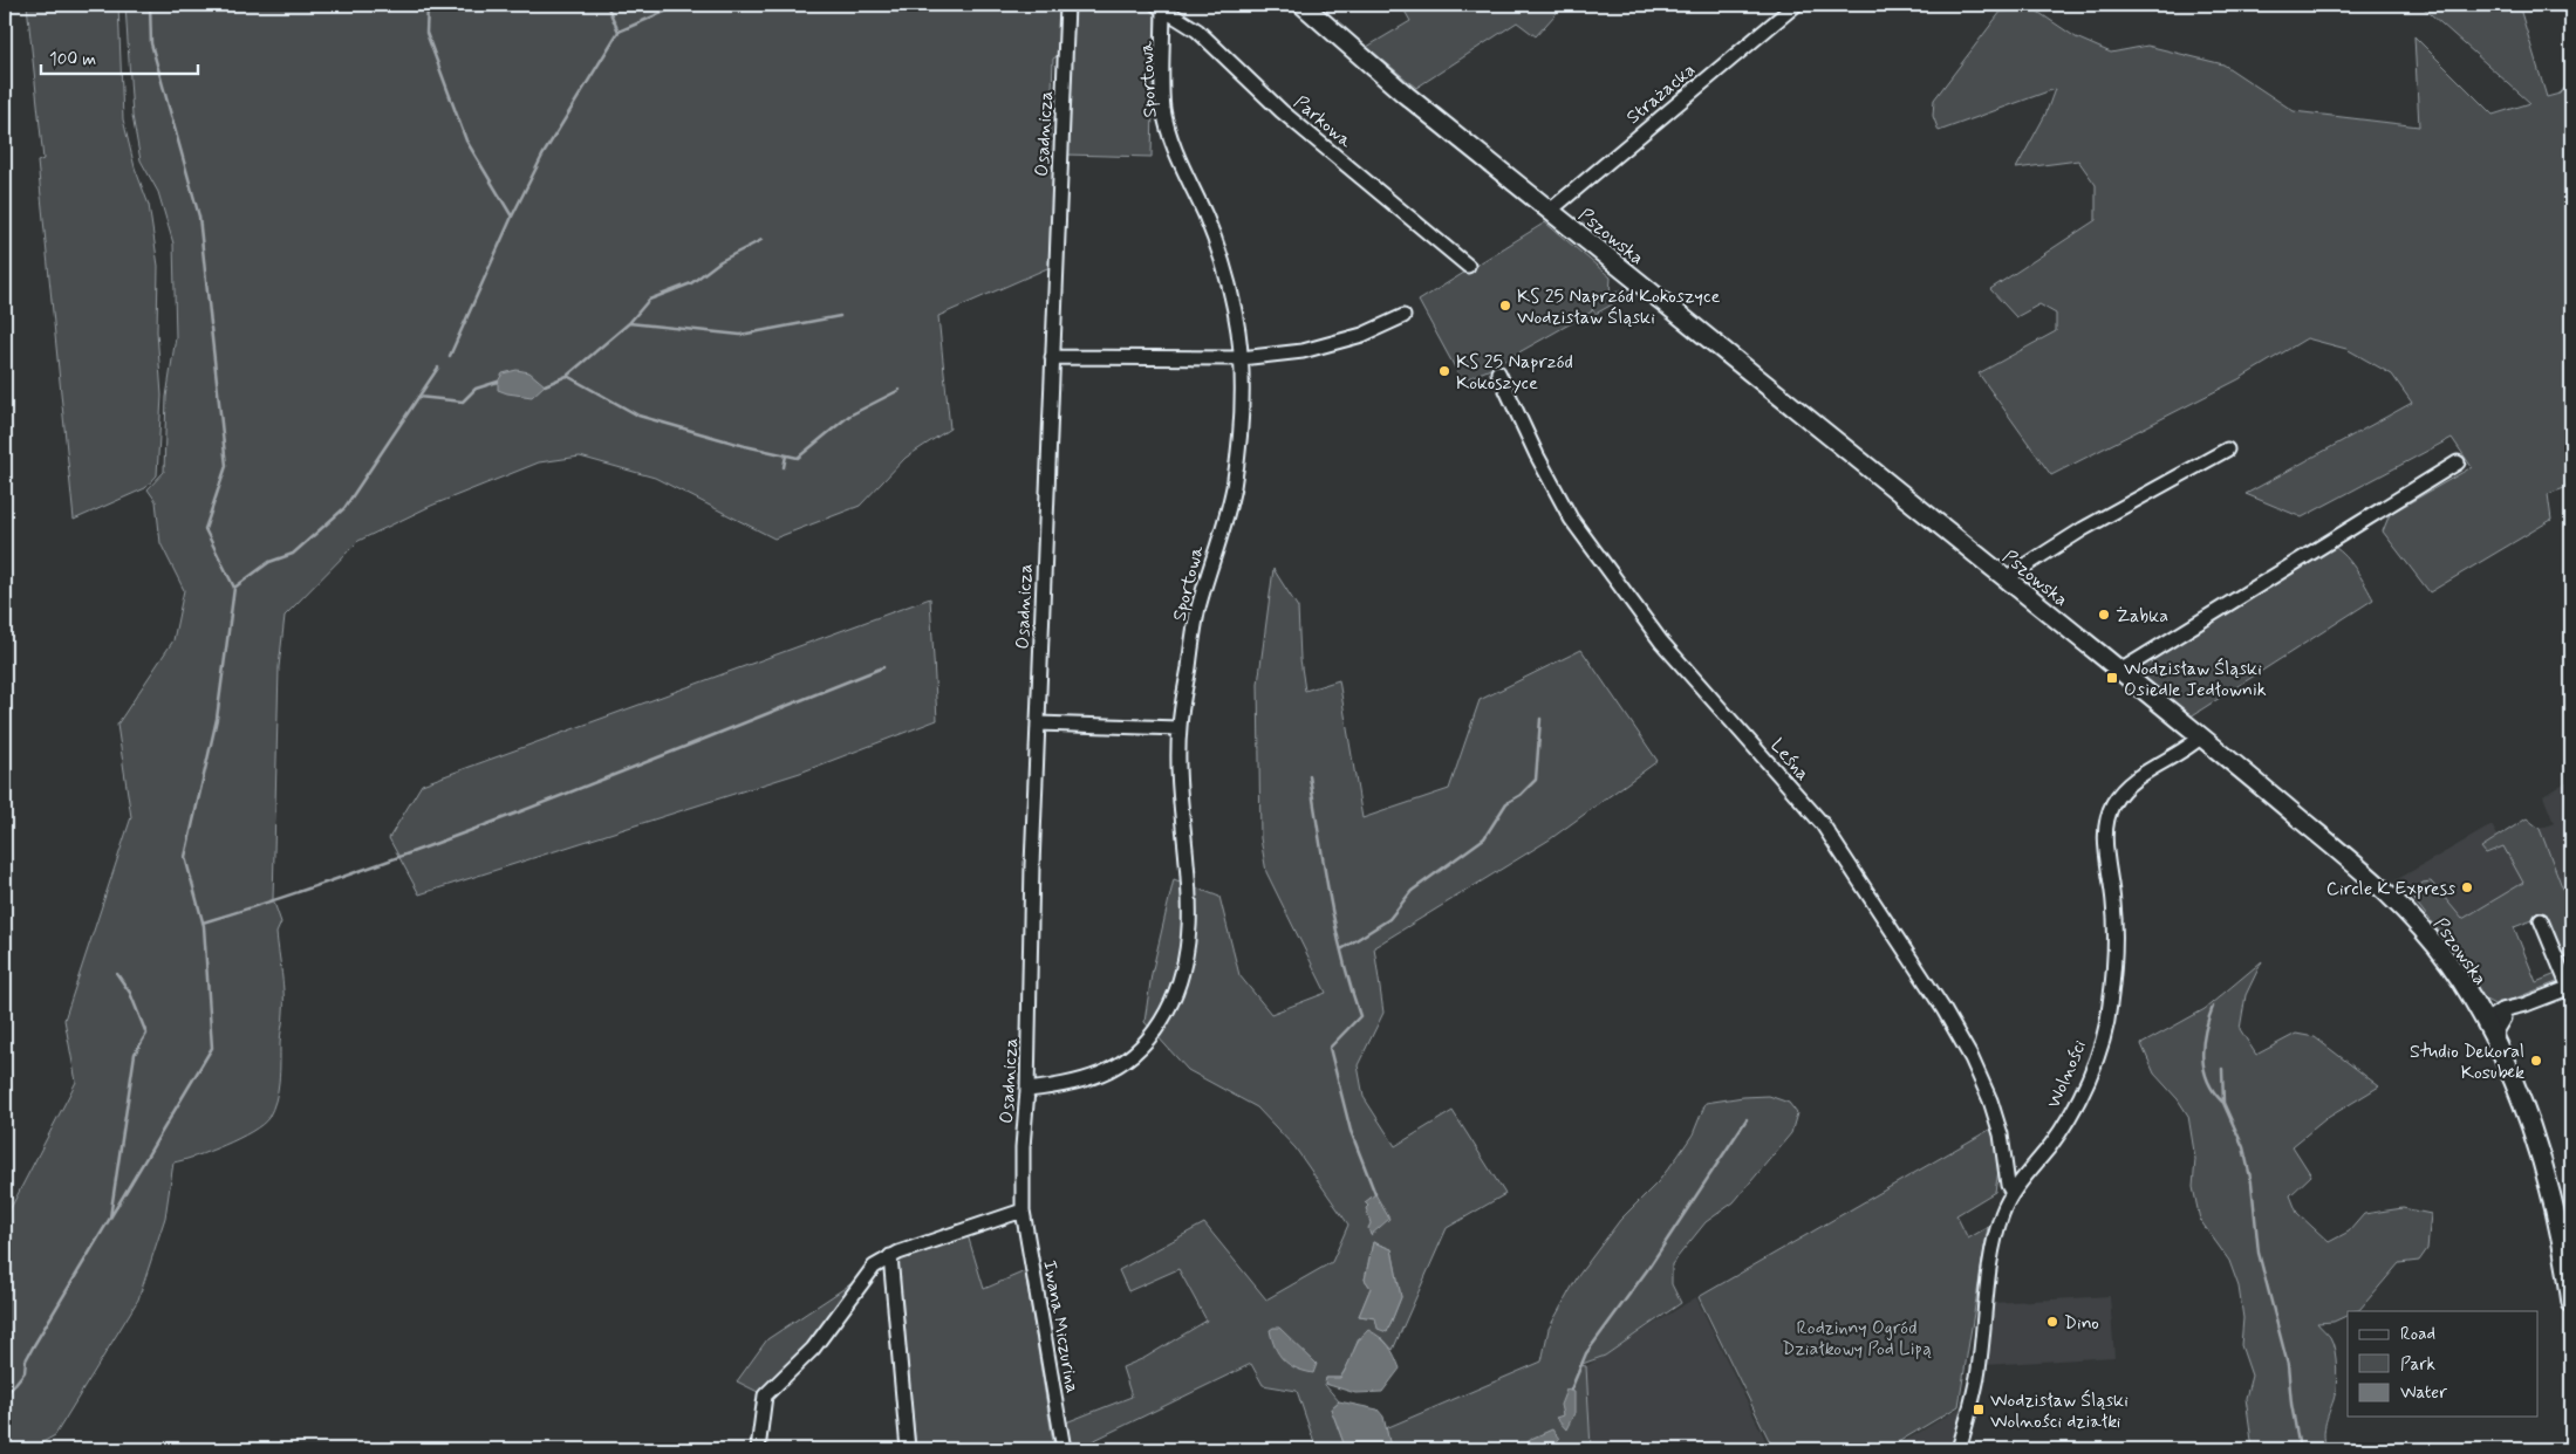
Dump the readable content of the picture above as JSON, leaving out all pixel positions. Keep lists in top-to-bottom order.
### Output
{
  "streets": {
    "main road": ["Pszowska"],
    "street": [
      "Sportowa",
      "Strażacka",
      "Parkowa",
      "Osadnicza",
      "Leśna",
      "Wolności",
      "Iwana Miczurina"
    ]
  },
  "crossings": [
    ["Sportowa", "Parkowa"],
    ["Sportowa", "Osadnicza"],
    ["Strażacka", "Pszowska"],
    ["Osadnicza", "Iwana Miczurina"],
    ["Pszowska", "Wolności"],
    ["Leśna", "Wolności"]
  ],
  "parks": ["Rodzinny Ogród Działkowy Pod Lipą"],
  "places": {
    "other": [
      "KS 25 Naprzód Kokoszyce Wodzisław Śląski",
      "KS 25 Naprzód Kokoszyce",
      "Żabka",
      "Circle K Express",
      "Studio Dekoral Kosubek",
      "Dino"
    ],
    "transit": ["Wodzisław Śląski Osiedle Jedłownik", "Wodzisław Śląski Wolności działki"]
  },
  "legend": ["Road", "Park", "Water"],
  "scale_bar": "100 m"
}
